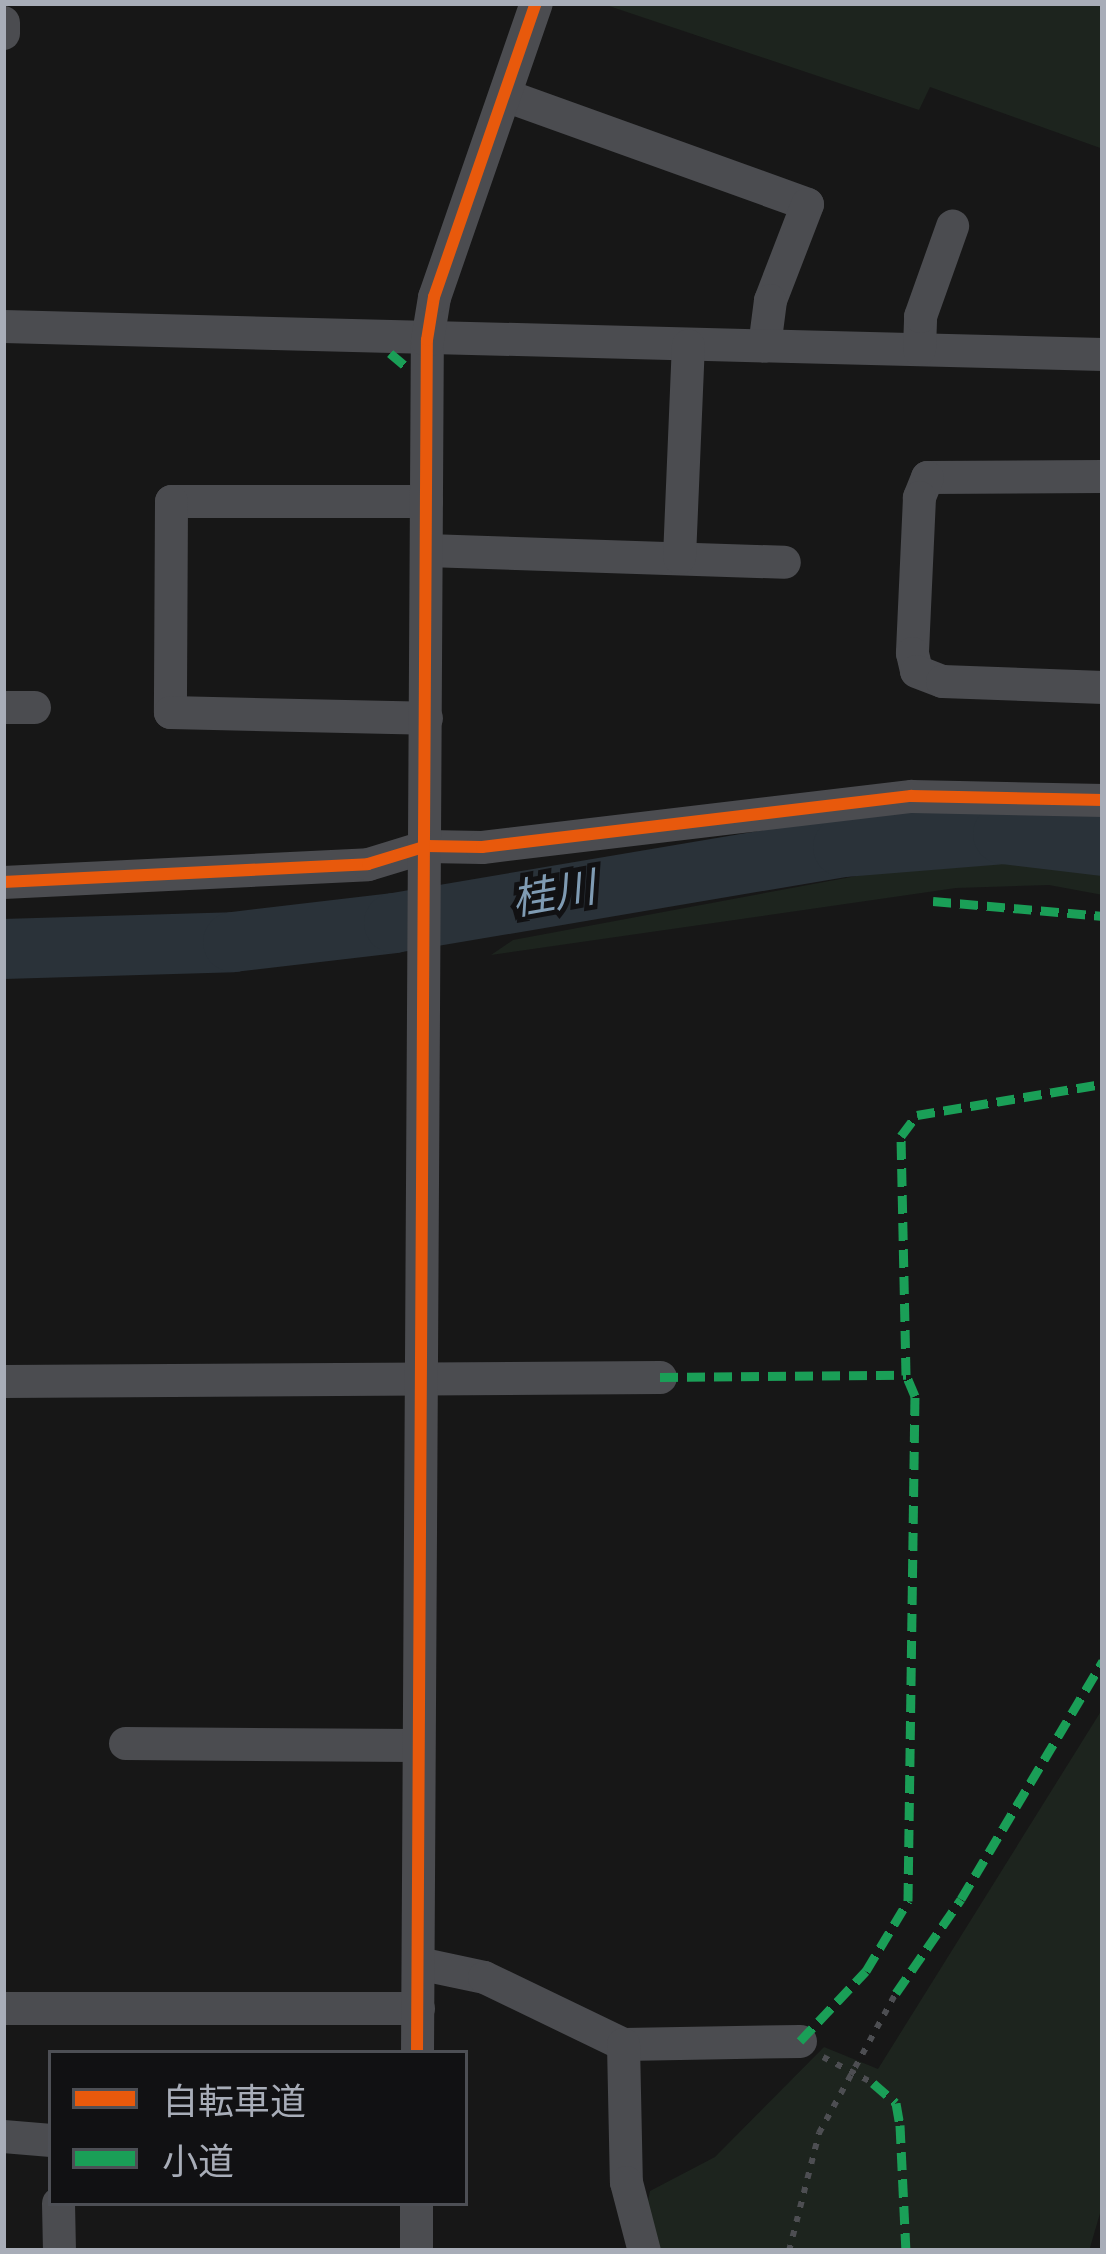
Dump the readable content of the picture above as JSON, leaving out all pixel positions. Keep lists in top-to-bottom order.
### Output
{
  "water": ["桂川"],
  "legend": ["自転車道", "小道"]
}
